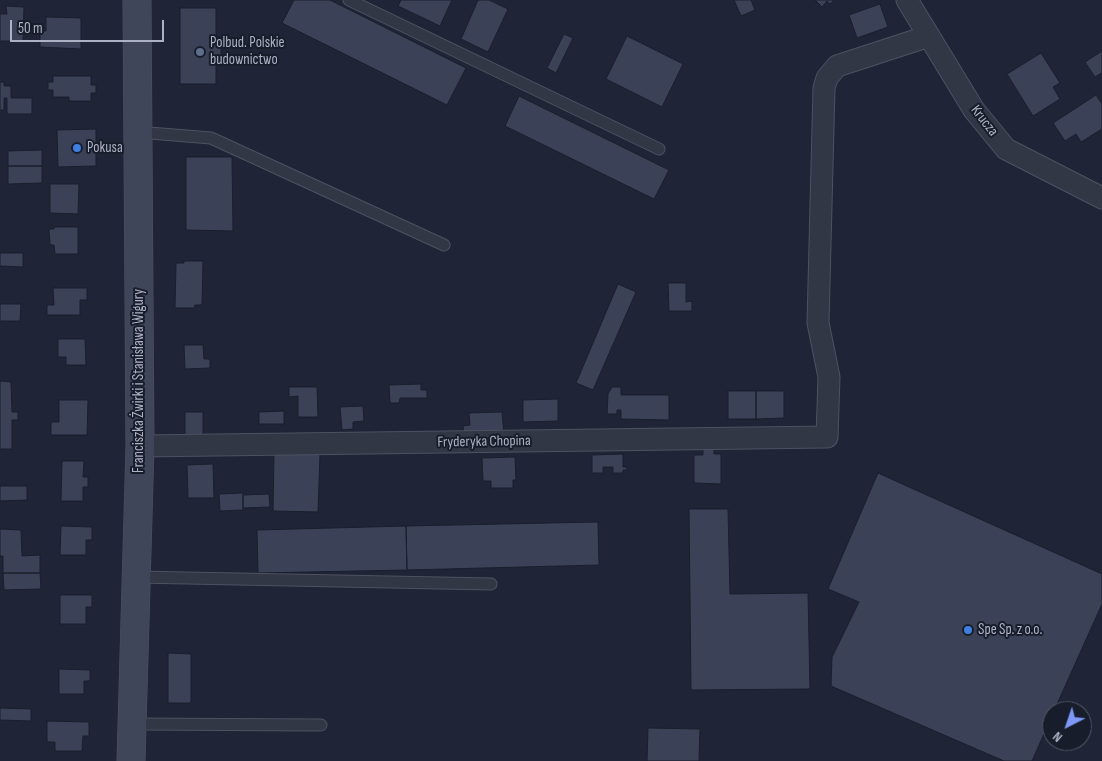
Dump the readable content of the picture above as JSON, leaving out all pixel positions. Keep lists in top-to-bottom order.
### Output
{
  "streets": {
    "street": ["Krucza", "Franciszka Żwirki i Stanisława Wigury", "Fryderyka Chopina"]
  },
  "crossings": [
    ["Krucza", "Fryderyka Chopina"],
    ["Franciszka Żwirki i Stanisława Wigury", "Fryderyka Chopina"]
  ],
  "places": ["Polbud. Polskie budownictwo", "Pokusa", "Spe Sp. z o.o."],
  "scale_bar": "50 m",
  "north": "bottom left"
}
